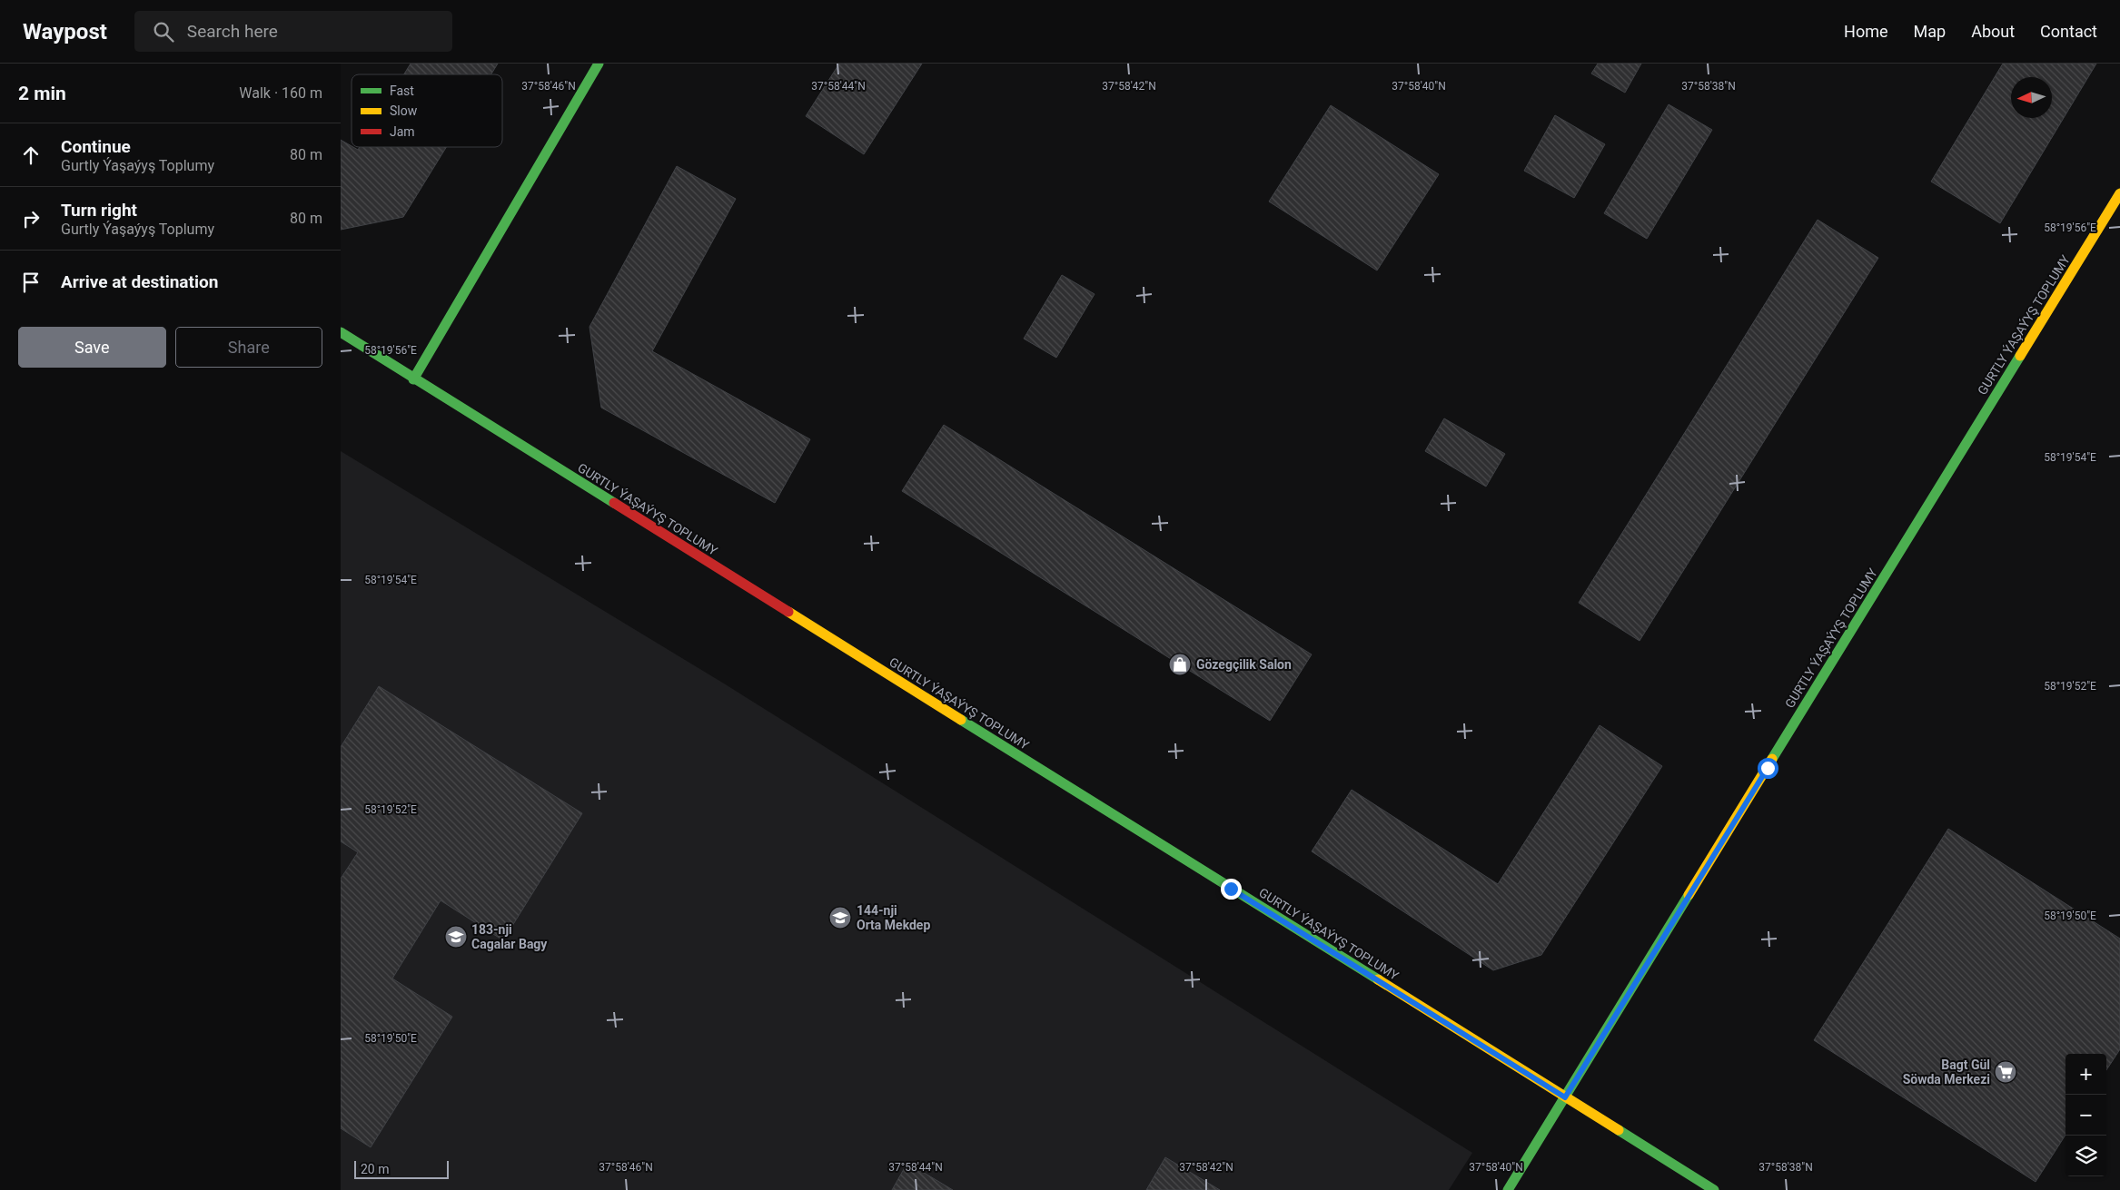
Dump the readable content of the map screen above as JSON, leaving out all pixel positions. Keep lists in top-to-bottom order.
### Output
{
  "streets": {
    "street": ["GURTLY ÝAŞAÝYŞ TOPLUMY"]
  },
  "places": {
    "shop": ["Gözegçilik Salon"],
    "school or university": ["144-nji Orta Mekdep", "183-nji Cagalar Bagy"],
    "supermarket": ["Bagt Gül Söwda Merkezi"]
  },
  "legend": ["Fast", "Slow", "Jam"],
  "scale_bar": "20 m",
  "north": "left",
  "page": {
    "header": "Waypost",
    "search": "Search here",
    "nav": [
      "Home",
      "Map",
      "About",
      "Contact"
    ],
    "heading": ["2 min", "Walk · 160 m"],
    "list": [
      ["Continue", "Gurtly Ýaşaýyş Toplumy", "80 m"],
      ["Turn right", "Gurtly Ýaşaýyş Toplumy", "80 m"],
      "Arrive at destination"
    ],
    "buttons": ["Save", "Share"],
    "map_buttons": ["+", "−"],
    "scale": "20 m"
  },
  "coordinates": [
    "37°58'46\"N",
    "37°58'44\"N",
    "37°58'42\"N",
    "37°58'40\"N",
    "37°58'38\"N",
    "58°19'56\"E",
    "58°19'54\"E",
    "58°19'52\"E",
    "58°19'50\"E"
  ]
}
